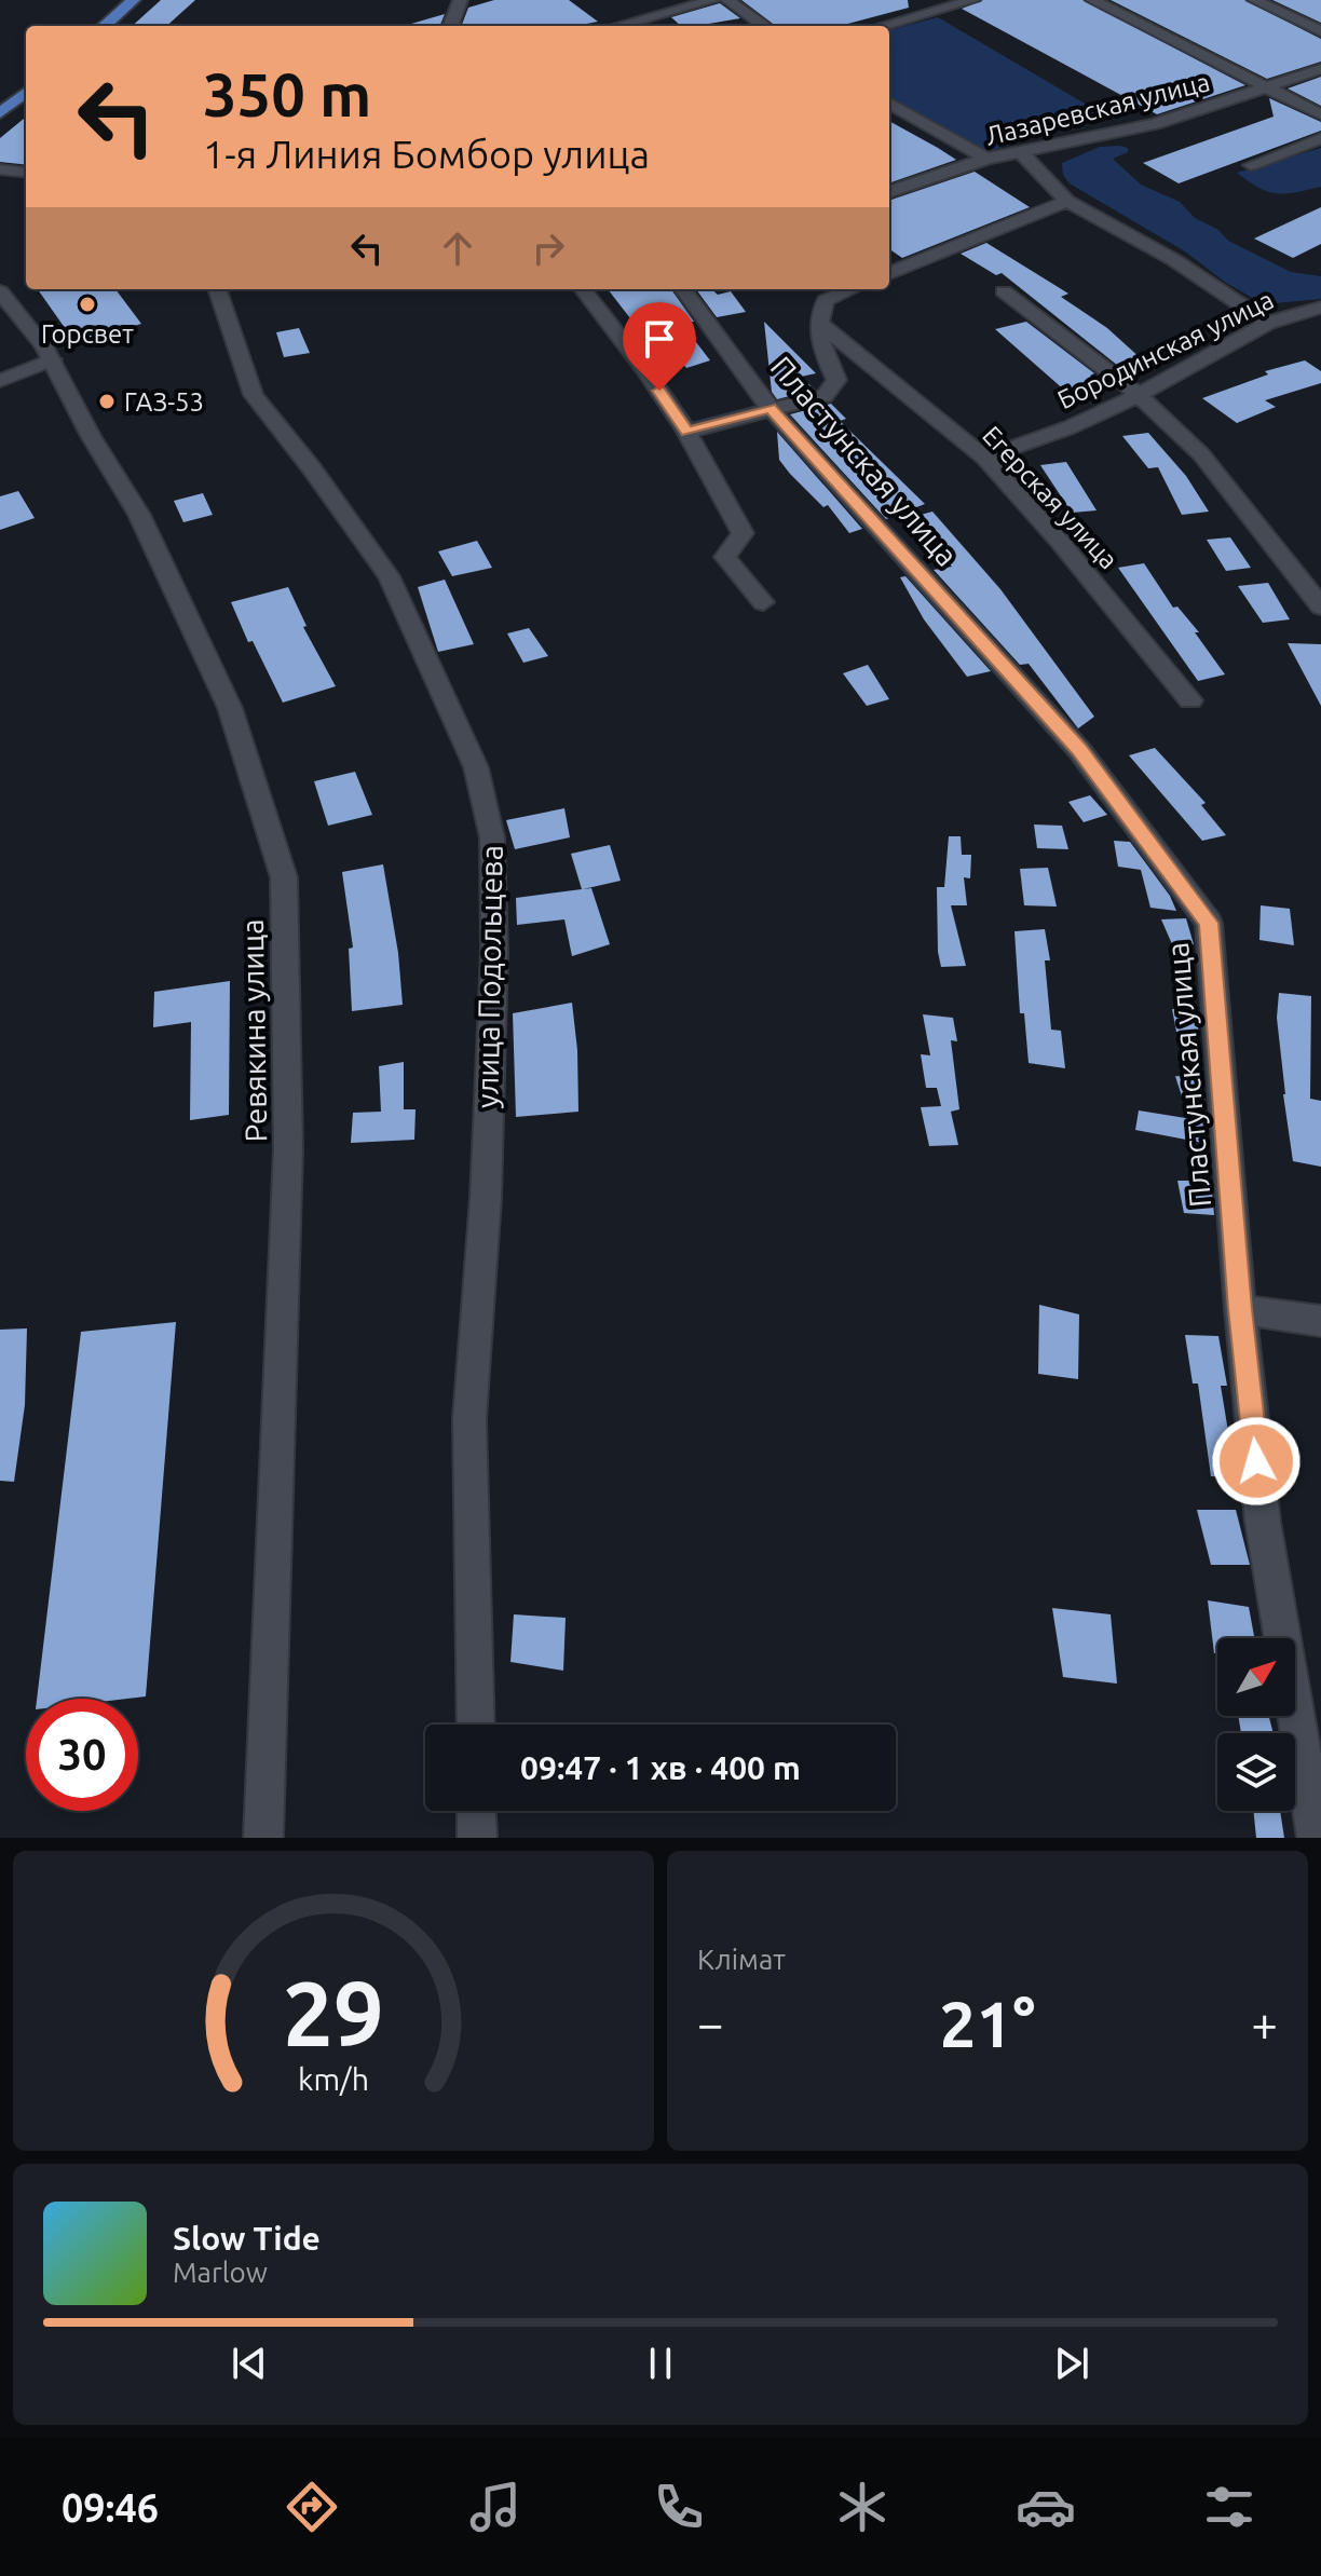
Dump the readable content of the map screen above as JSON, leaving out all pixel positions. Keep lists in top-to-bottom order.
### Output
{
  "streets": {
    "street": [
      "Лазаревская улица",
      "Бородинская улица",
      "Пластунская улица",
      "Егерская улица",
      "улица Подольцева",
      "Ревякина улица"
    ]
  },
  "crossings": [
    ["Бородинская улица", "Егерская улица"]
  ],
  "places": ["Горсвет", "ГАЗ-53"],
  "north": "top right",
  "page": {
    "turn": ["350 m", "1-я Линия Бомбор улица"],
    "limit": "30",
    "trip": "09:47 · 1 хв · 400 m",
    "tile": "Клімат",
    "heat": ["−", "21°", "+"],
    "song": ["Slow Tide", "Marlow"],
    "tabs": "09:46",
    "gauge": ["29", "km/h"]
  }
}
